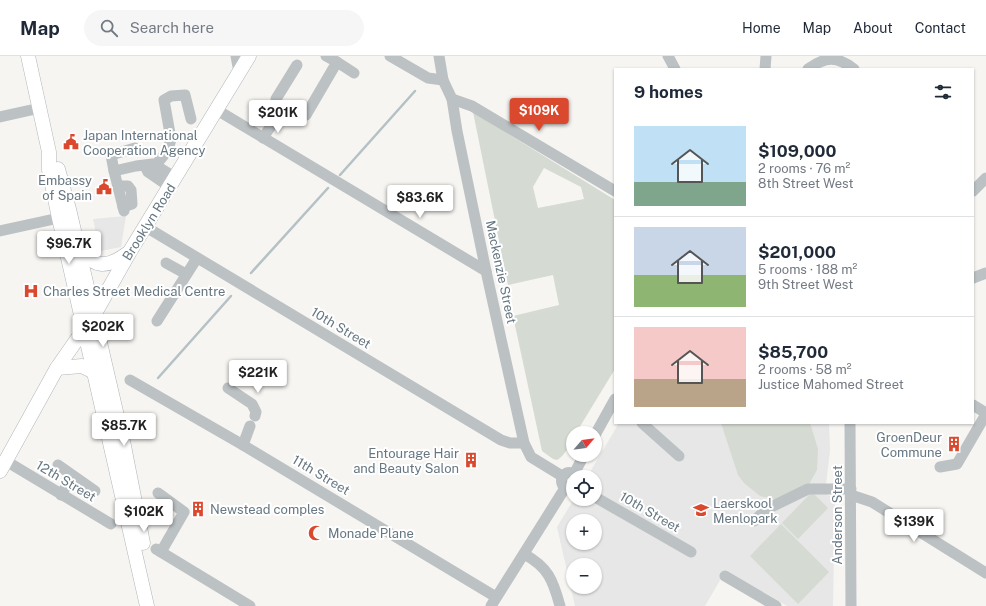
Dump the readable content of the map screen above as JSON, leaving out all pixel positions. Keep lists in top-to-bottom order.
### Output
{
  "streets": {
    "main road": ["Brooklyn Road"],
    "street": [
      "Mackenzie Street",
      "10th Street",
      "11th Street",
      "12th Street",
      "Anderson Street"
    ]
  },
  "crossings": [
    ["Brooklyn Road", "10th Street"],
    ["Brooklyn Road", "12th Street"],
    ["Mackenzie Street", "10th Street"]
  ],
  "places": {
    "public building": ["Japan International Cooperation Agency", "Embassy of Spain"],
    "hospital": ["Charles Street Medical Centre"],
    "building": ["GroenDeur Commune", "Entourage Hair and Beauty Salon", "Newstead comples"],
    "school or university": ["Laerskool Menlopark"],
    "mosque": ["Monade Plane"]
  },
  "north": "top right",
  "page": {
    "header": "Map",
    "search": "Search here",
    "nav": [
      "Home",
      "Map",
      "About",
      "Contact"
    ],
    "heading": "9 homes",
    "price": [
      "$109K",
      "$201K",
      "$83.6K",
      "$96.7K",
      "$202K",
      "$221K",
      "$85.7K",
      "$102K",
      "$139K"
    ],
    "list": [
      {
        "name": "$109,000",
        "note": "2 rooms · 76 m² · 8th Street West"
      },
      {
        "name": "$201,000",
        "note": "5 rooms · 188 m² · 9th Street West"
      },
      {
        "name": "$85,700",
        "note": "2 rooms · 58 m² · Justice Mahomed Street"
      }
    ],
    "map_buttons": ["+", "−"]
  }
}
